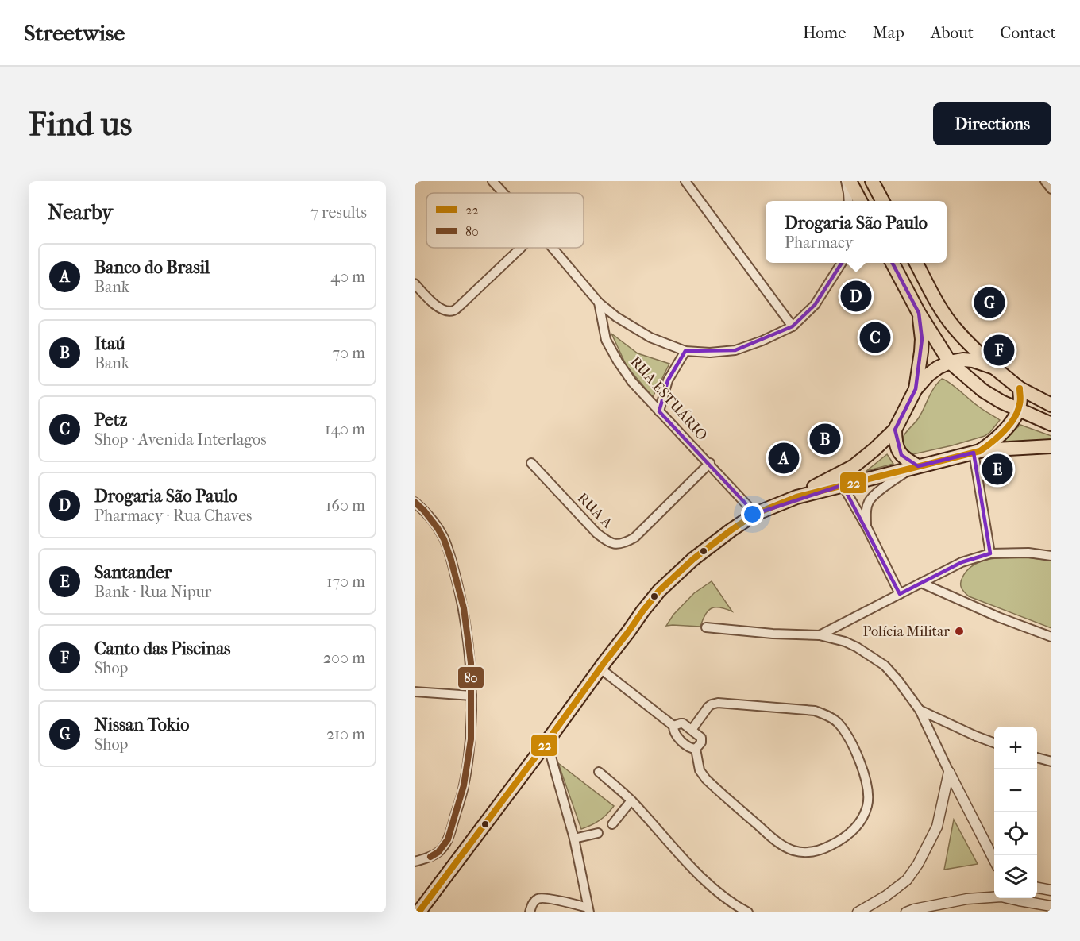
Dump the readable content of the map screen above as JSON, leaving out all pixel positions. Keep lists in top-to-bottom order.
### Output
{
  "streets": {
    "street": ["RUA ESTUÁRIO", "RUA A"]
  },
  "crossings": [
    ["RUA ESTUÁRIO", "RUA A"]
  ],
  "places": ["Polícia Militar"],
  "lines": ["transit line 22", "transit line 80"],
  "legend": ["22", "80"],
  "page": {
    "header": "Streetwise",
    "nav": [
      "Home",
      "Map",
      "About",
      "Contact"
    ],
    "buttons": "Directions",
    "title": "Find us",
    "heading": ["Nearby", "7 results"],
    "popup": ["Drogaria São Paulo", "Pharmacy"],
    "list": [
      {
        "mark": "A",
        "name": "Banco do Brasil",
        "note": "Bank",
        "value": "40 m"
      },
      {
        "mark": "B",
        "name": "Itaú",
        "note": "Bank",
        "value": "70 m"
      },
      {
        "mark": "C",
        "name": "Petz",
        "note": "Shop · Avenida Interlagos",
        "value": "140 m"
      },
      {
        "mark": "D",
        "name": "Drogaria São Paulo",
        "note": "Pharmacy · Rua Chaves",
        "value": "160 m"
      },
      {
        "mark": "E",
        "name": "Santander",
        "note": "Bank · Rua Nipur",
        "value": "170 m"
      },
      {
        "mark": "F",
        "name": "Canto das Piscinas",
        "note": "Shop",
        "value": "200 m"
      },
      {
        "mark": "G",
        "name": "Nissan Tokio",
        "note": "Shop",
        "value": "210 m"
      }
    ],
    "pins": [
      "D",
      "G",
      "C",
      "F",
      "B",
      "A",
      "E"
    ],
    "map_buttons": ["+", "−"]
  }
}
